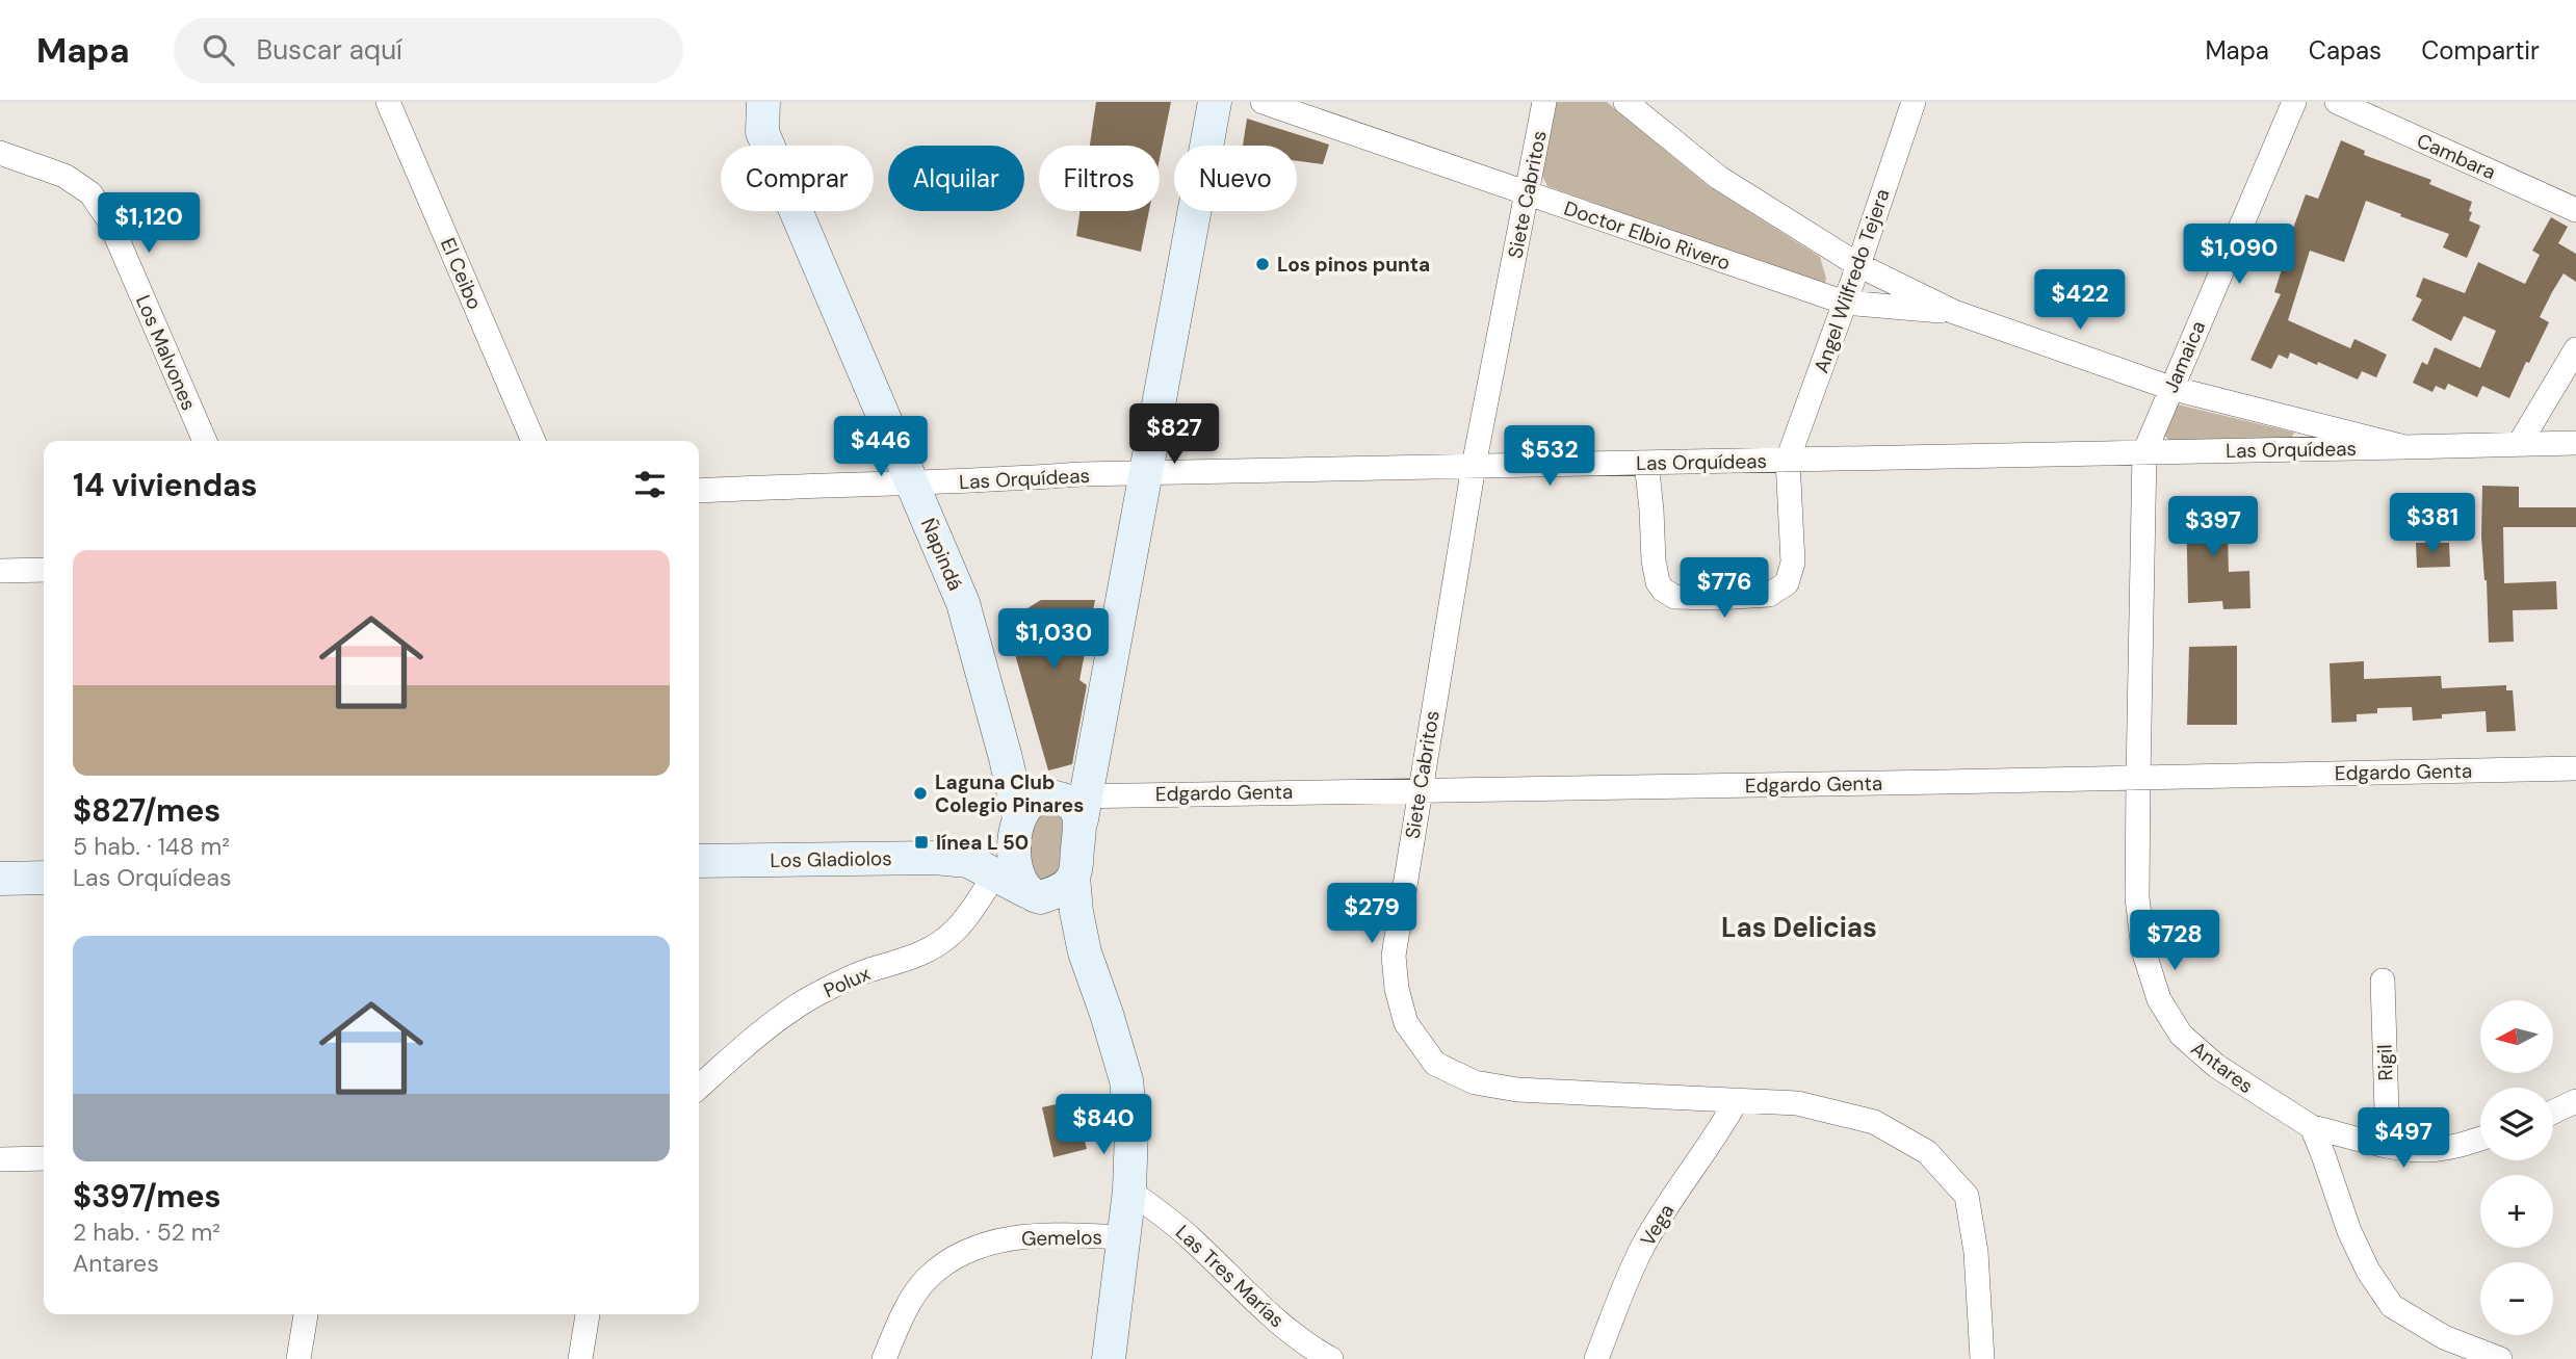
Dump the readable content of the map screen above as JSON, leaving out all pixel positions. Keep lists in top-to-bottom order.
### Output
{
  "streets": {
    "street": [
      "Cambara",
      "Siete Cabritos",
      "Doctor Elbio Rivero",
      "El Ceibo",
      "Angel Wilfredo Tejera",
      "Los Malvones",
      "Jamaica",
      "Las Orquídeas",
      "Ñapindá",
      "Edgardo Genta",
      "Los Gladiolos",
      "Polux",
      "Rigil",
      "Antares",
      "Vega",
      "Gemelos",
      "Las Tres Marías"
    ]
  },
  "crossings": [
    ["Siete Cabritos", "Doctor Elbio Rivero"],
    ["Siete Cabritos", "Las Orquídeas"],
    ["Siete Cabritos", "Edgardo Genta"],
    ["Siete Cabritos", "Vega"],
    ["Doctor Elbio Rivero", "Angel Wilfredo Tejera"],
    ["Angel Wilfredo Tejera", "Las Orquídeas"],
    ["Jamaica", "Las Orquídeas"],
    ["Jamaica", "Antares"],
    ["Las Orquídeas", "Ñapindá"],
    ["Las Orquídeas", "Antares"],
    ["Ñapindá", "Los Gladiolos"],
    ["Edgardo Genta", "Antares"],
    ["Los Gladiolos", "Polux"],
    ["Rigil", "Antares"]
  ],
  "districts": ["Las Delicias"],
  "places": {
    "other": ["Los pinos punta", "Laguna Club Colegio Pinares"],
    "transit": ["línea L 50"]
  },
  "north": "left",
  "page": {
    "header": "Mapa",
    "search": "Buscar aquí",
    "nav": ["Mapa", "Capas", "Compartir"],
    "chip": [
      "Comprar",
      "Alquilar",
      "Filtros",
      "Nuevo"
    ],
    "price": [
      "$1,120",
      "$1,090",
      "$422",
      "$827",
      "$446",
      "$532",
      "$381",
      "$397",
      "$776",
      "$1,030",
      "$279",
      "$728",
      "$840",
      "$497"
    ],
    "heading": "14 viviendas",
    "list": [
      {
        "name": "$827/mes",
        "note": "5 hab. · 148 m² · Las Orquídeas"
      },
      {
        "name": "$397/mes",
        "note": "2 hab. · 52 m² · Antares"
      }
    ],
    "map_buttons": ["+", "−"]
  }
}
